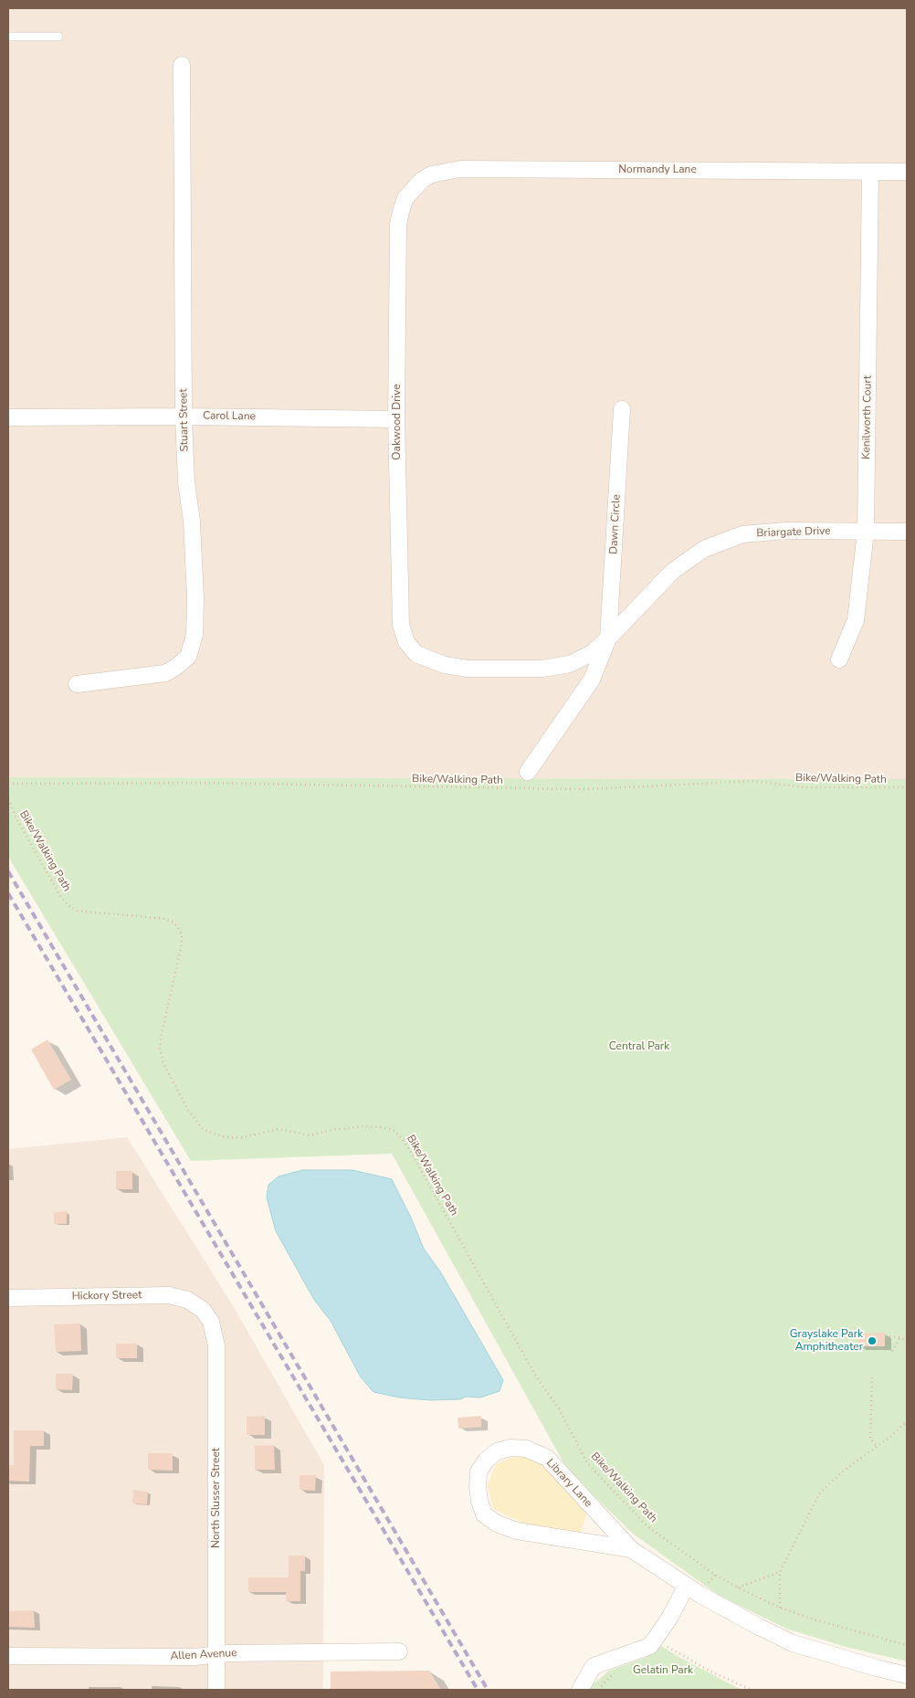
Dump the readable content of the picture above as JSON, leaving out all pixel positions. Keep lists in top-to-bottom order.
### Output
{
  "streets": {
    "street": [
      "Normandy Lane",
      "Carol Lane",
      "Kenilworth Court",
      "Stuart Street",
      "Oakwood Drive",
      "Dawn Circle",
      "Briargate Drive",
      "Hickory Street",
      "Library Lane",
      "North Slusser Street",
      "Allen Avenue"
    ],
    "path": ["Bike/Walking Path"]
  },
  "crossings": [
    ["Normandy Lane", "Kenilworth Court"],
    ["Normandy Lane", "Oakwood Drive"],
    ["Carol Lane", "Stuart Street"],
    ["Carol Lane", "Oakwood Drive"],
    ["Kenilworth Court", "Briargate Drive"],
    ["Oakwood Drive", "Briargate Drive"],
    ["Dawn Circle", "Briargate Drive"],
    ["Hickory Street", "North Slusser Street"],
    ["North Slusser Street", "Allen Avenue"]
  ],
  "parks": ["Central Park", "Gelatin Park"],
  "places": ["Grayslake Park Amphitheater"]
}
